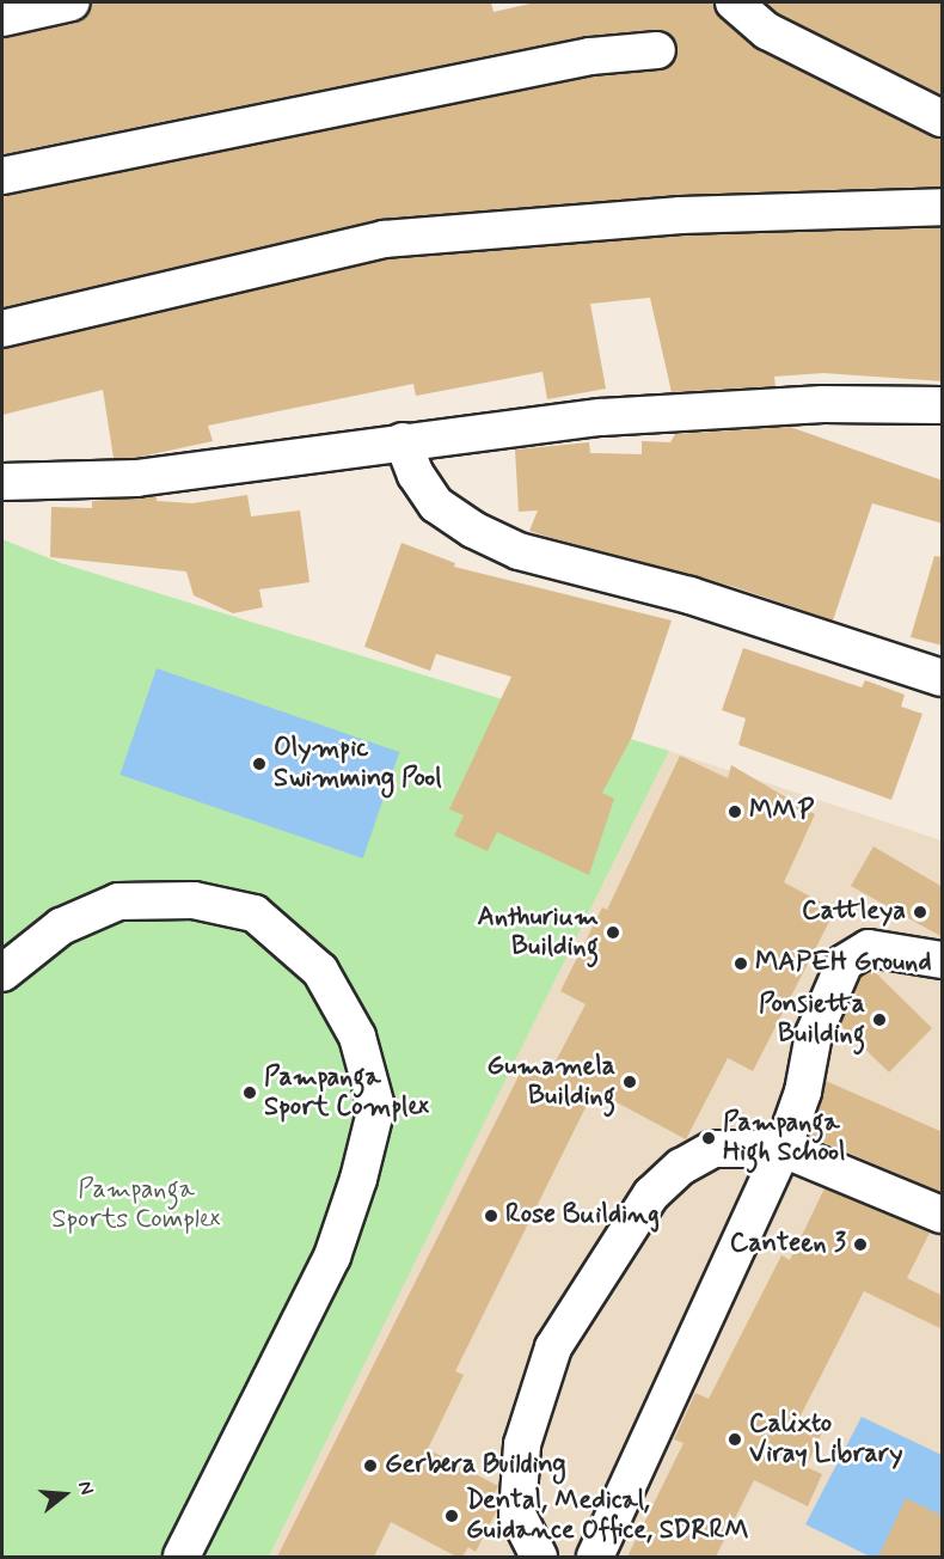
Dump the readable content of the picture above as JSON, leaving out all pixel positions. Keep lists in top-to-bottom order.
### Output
{
  "parks": ["Pampanga Sports Complex"],
  "places": [
    "Olympic Swimming Pool",
    "MMP",
    "Cattleya",
    "Anthurium Building",
    "MAPEH Ground",
    "Ponsietta Building",
    "Gumamela Building",
    "Pampanga Sport Complex",
    "Pampanga High School",
    "Rose Building",
    "Canteen 3",
    "Calixto Viray Library",
    "Gerbera Building",
    "Dental, Medical, Guidance Office, SDRRM"
  ],
  "north": "right"
}
